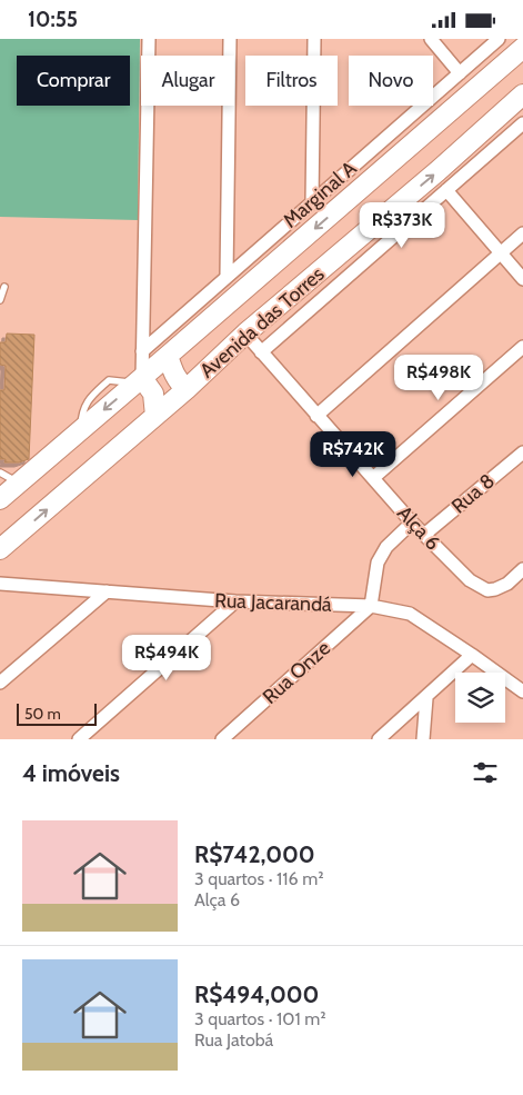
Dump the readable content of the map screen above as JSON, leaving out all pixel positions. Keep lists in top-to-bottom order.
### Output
{
  "streets": {
    "main road": ["Avenida das Torres"],
    "street": [
      "Marginal A",
      "Rua 8",
      "Alça 6",
      "Rua Jacarandá",
      "Rua Onze"
    ]
  },
  "crossings": [
    ["Avenida das Torres", "Alça 6"],
    ["Rua 8", "Alça 6"],
    ["Rua Jacarandá", "Rua Onze"]
  ],
  "scale_bar": "50 m",
  "page": {
    "status": "10:55",
    "chip": [
      "Comprar",
      "Alugar",
      "Filtros",
      "Novo"
    ],
    "price": [
      "R$373K",
      "R$498K",
      "R$742K",
      "R$494K"
    ],
    "scale": "50 m",
    "heading": "4 imóveis",
    "list": [
      {
        "name": "R$742,000",
        "note": "3 quartos · 116 m² · Alça 6"
      },
      {
        "name": "R$494,000",
        "note": "3 quartos · 101 m² · Rua Jatobá"
      }
    ]
  }
}
